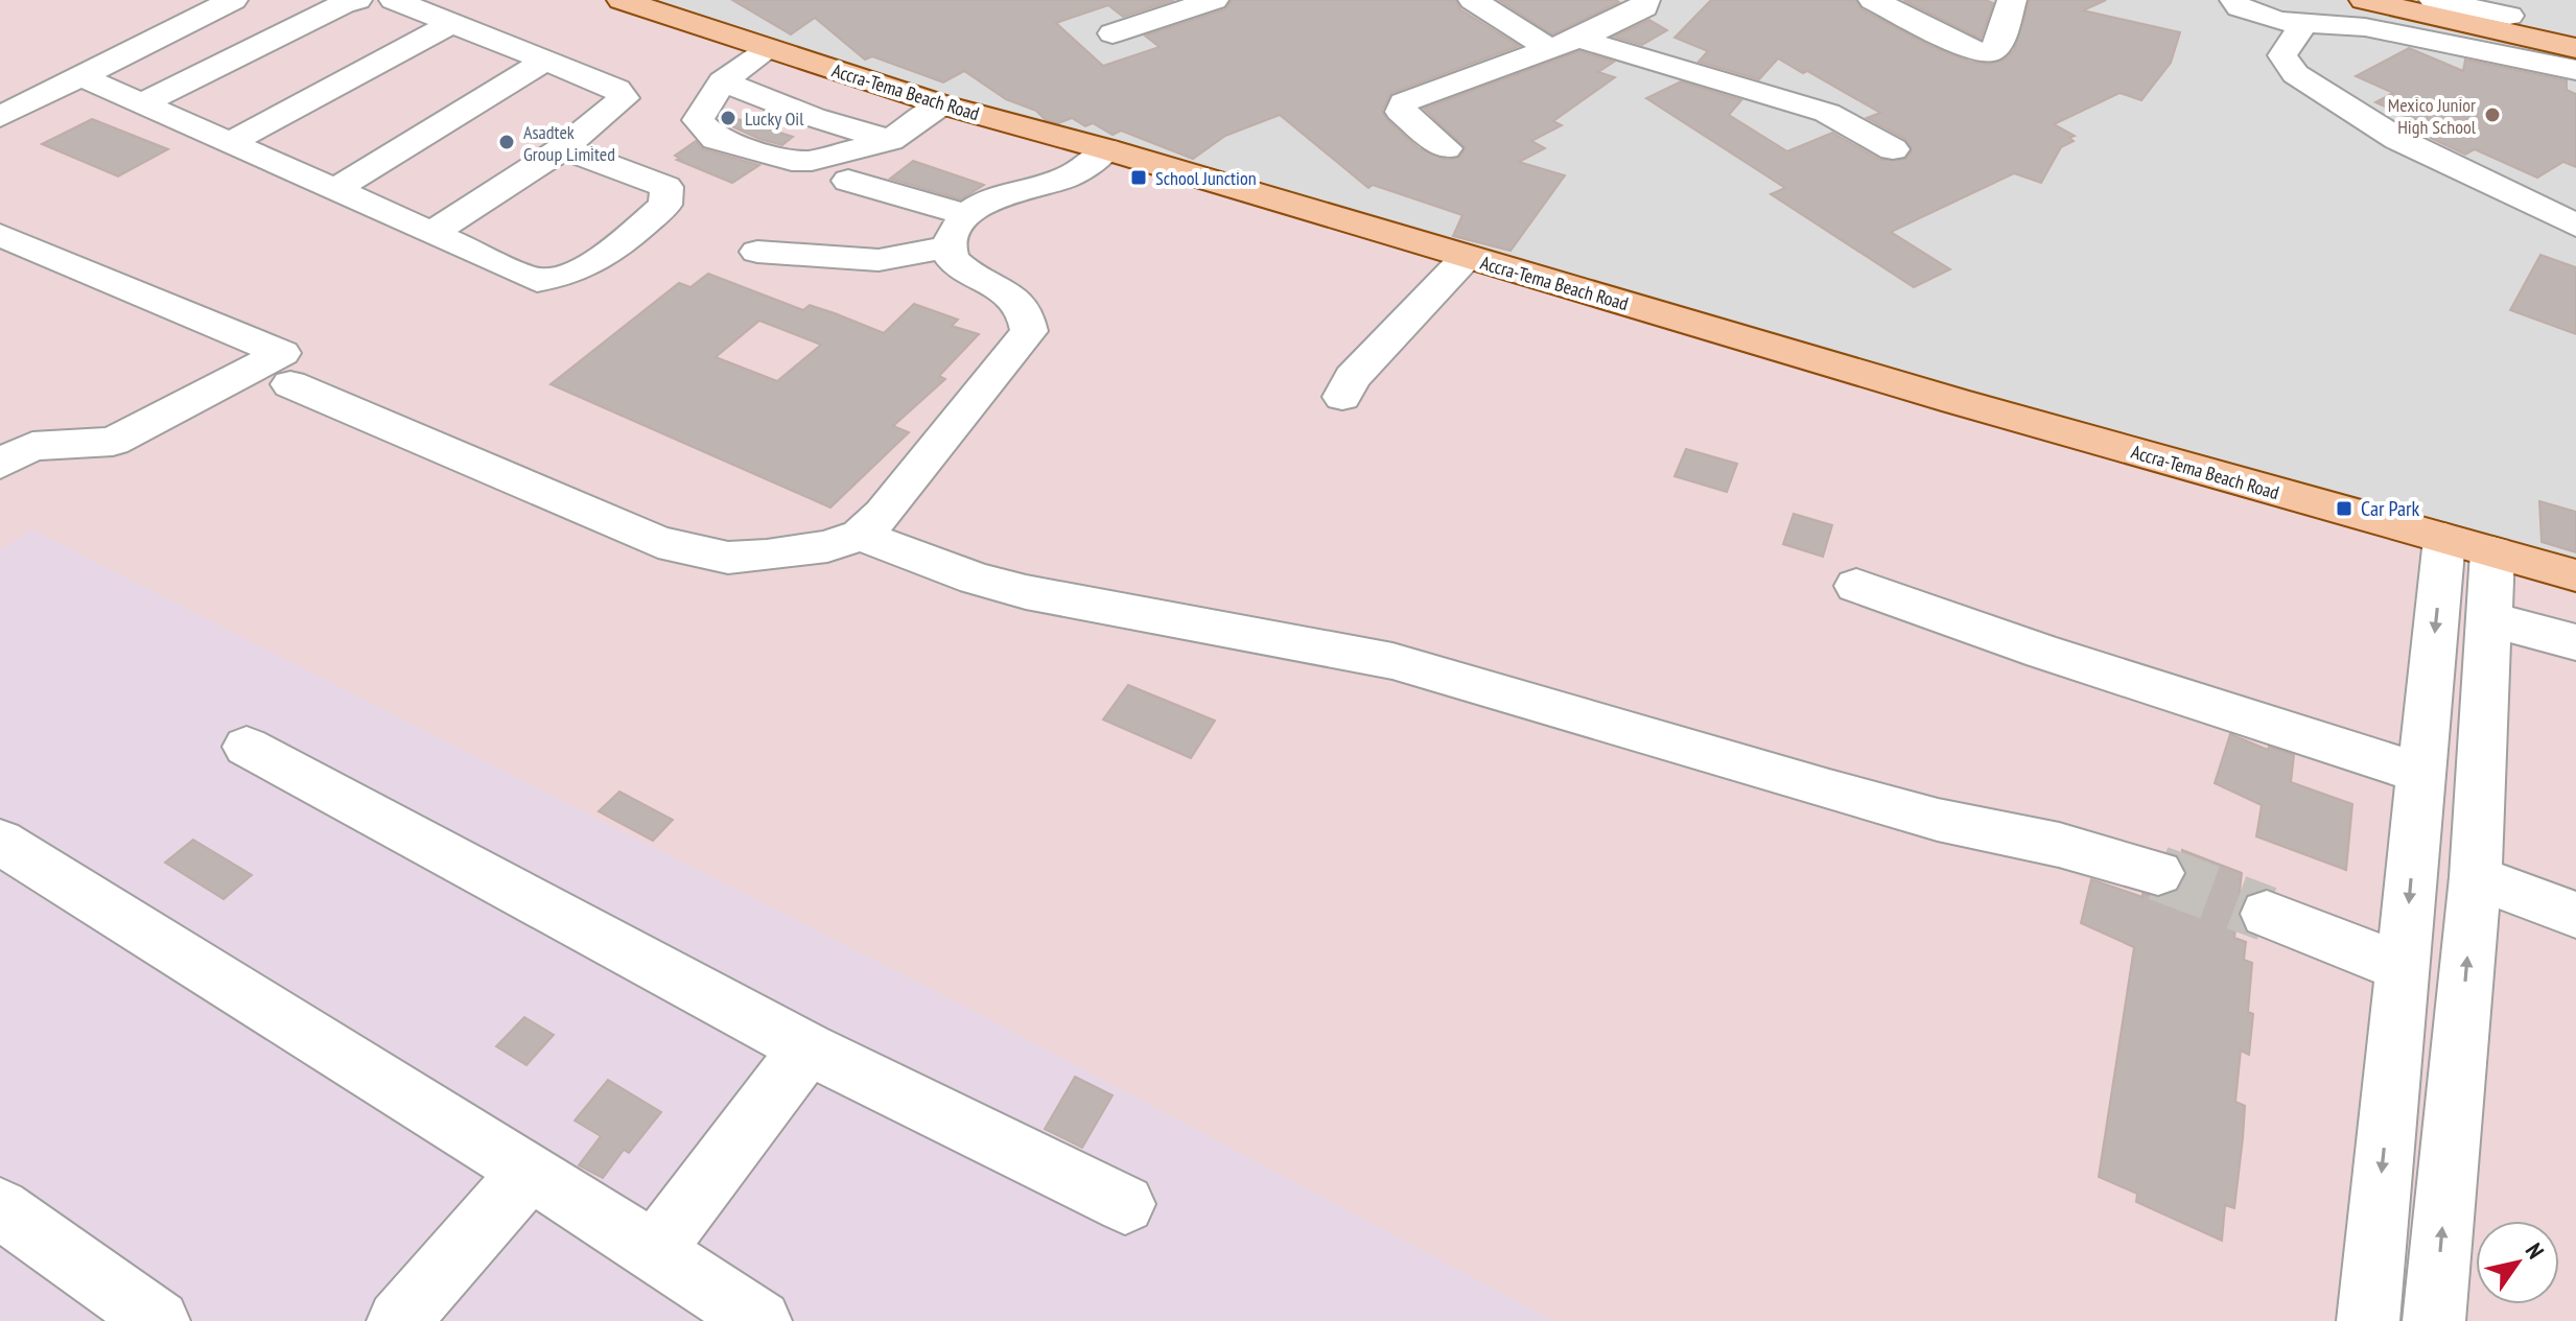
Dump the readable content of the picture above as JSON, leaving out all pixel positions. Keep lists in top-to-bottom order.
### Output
{
  "streets": {
    "main road": ["Accra-Tema Beach Road"]
  },
  "places": {
    "other": ["Mexico Junior High School", "Lucky Oil", "Asadtek Group Limited"],
    "transit": ["School Junction", "Car Park"]
  },
  "north": "top right"
}
